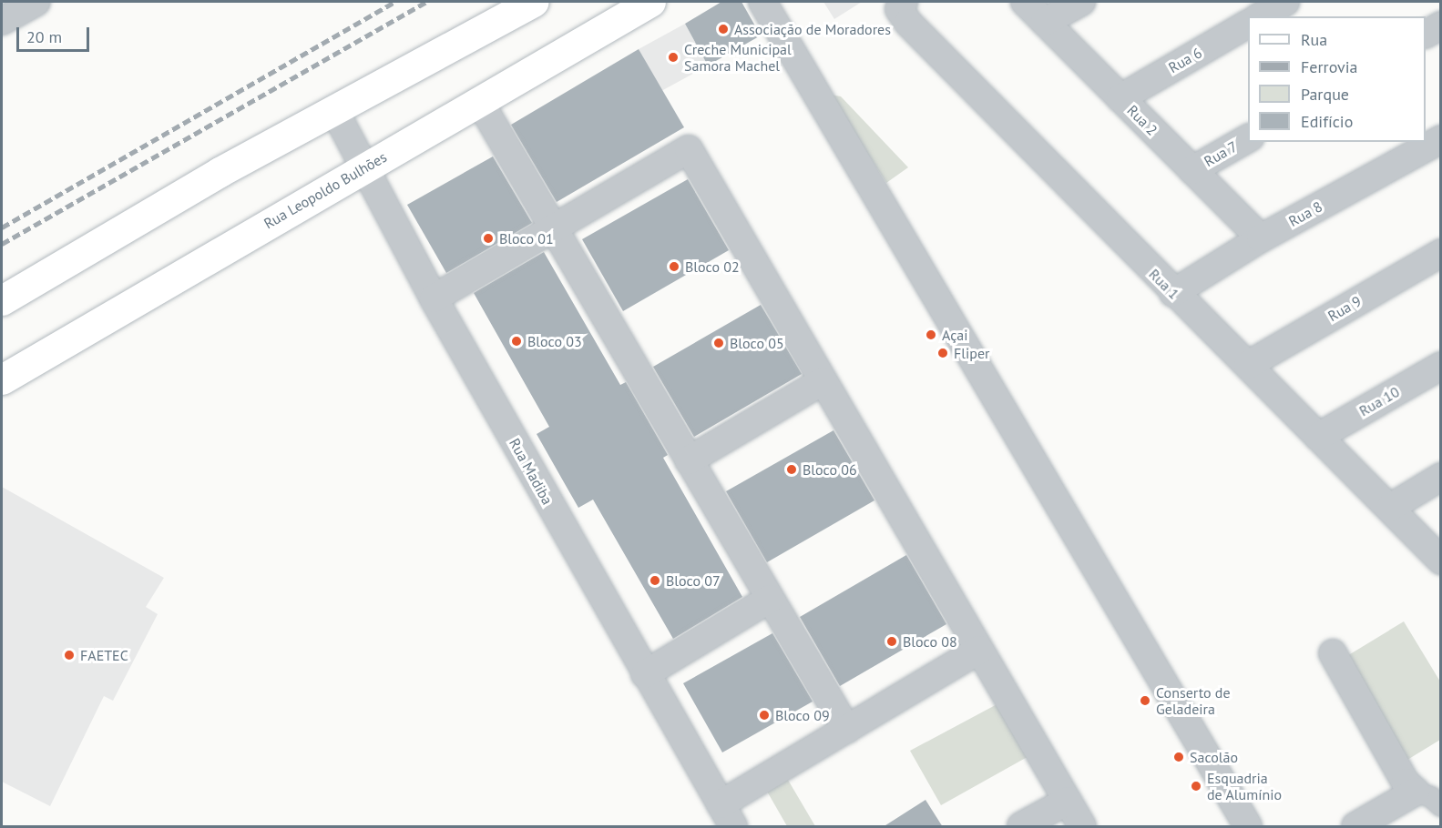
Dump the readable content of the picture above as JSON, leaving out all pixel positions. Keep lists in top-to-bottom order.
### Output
{
  "streets": {
    "main road": ["Rua Leopoldo Bulhões"],
    "street": [
      "Rua 6",
      "Rua 2",
      "Rua 7",
      "Rua 8",
      "Rua 1",
      "Rua 9",
      "Rua 10",
      "Rua Madiba"
    ]
  },
  "crossings": [
    ["Rua 6", "Rua 2"],
    ["Rua 2", "Rua 7"],
    ["Rua 2", "Rua 8"],
    ["Rua Leopoldo Bulhões", "Rua Madiba"],
    ["Rua 8", "Rua 1"],
    ["Rua 1", "Rua 9"],
    ["Rua 1", "Rua 10"]
  ],
  "places": [
    "Associação de Moradores",
    "Creche Municipal Samora Machel",
    "Bloco 01",
    "Bloco 02",
    "Açai",
    "Bloco 03",
    "Bloco 05",
    "Fliper",
    "Bloco 06",
    "Bloco 07",
    "Bloco 08",
    "FAETEC",
    "Conserto de Geladeira",
    "Bloco 09",
    "Sacolão",
    "Esquadria de Alumínio"
  ],
  "legend": [
    "Rua",
    "Ferrovia",
    "Parque",
    "Edifício"
  ],
  "scale_bar": "20 m"
}
